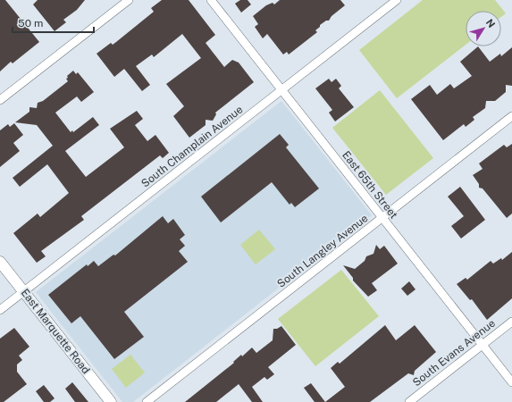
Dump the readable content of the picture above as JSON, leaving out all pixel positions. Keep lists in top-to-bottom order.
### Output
{
  "streets": {
    "street": [
      "South Champlain Avenue",
      "East 65th Street",
      "South Langley Avenue",
      "East Marquette Road",
      "South Evans Avenue"
    ]
  },
  "crossings": [
    ["South Champlain Avenue", "East 65th Street"],
    ["South Champlain Avenue", "East Marquette Road"],
    ["East 65th Street", "South Langley Avenue"],
    ["East 65th Street", "South Evans Avenue"]
  ],
  "scale_bar": "50 m",
  "north": "top right"
}
